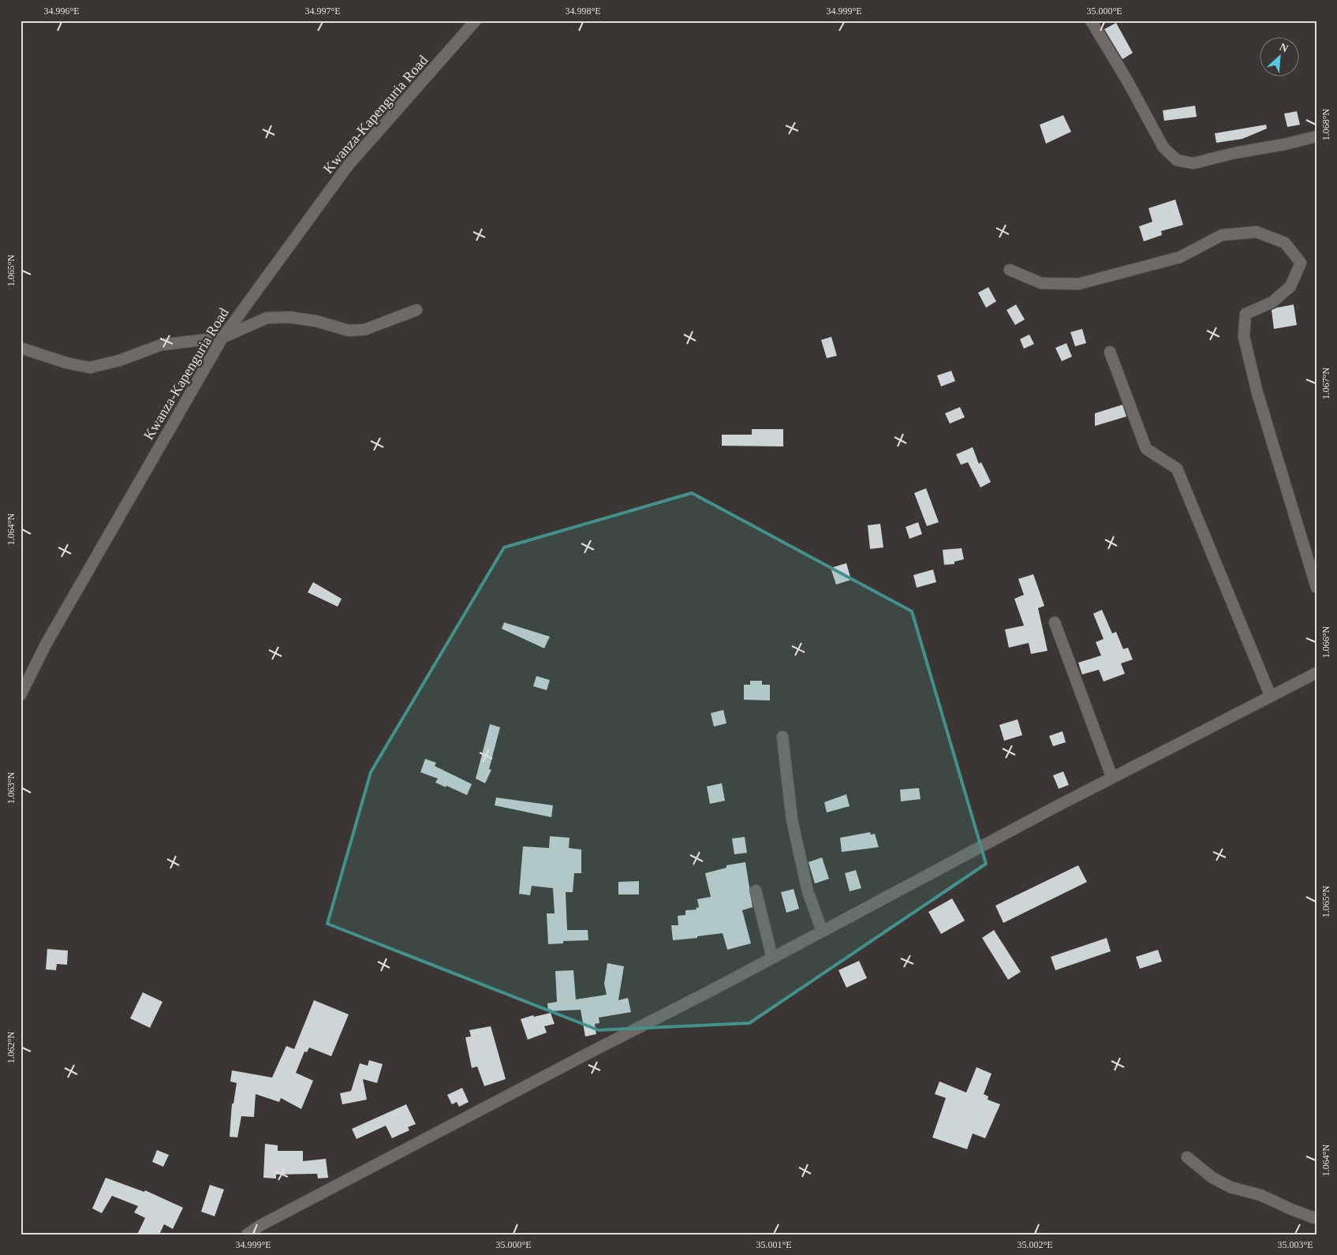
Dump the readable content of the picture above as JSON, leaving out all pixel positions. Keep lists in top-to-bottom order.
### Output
{
  "streets": {
    "street": ["Kwanza-Kapenguria Road"]
  },
  "north": "top right",
  "coordinates": [
    "34.996°E",
    "34.997°E",
    "34.998°E",
    "34.999°E",
    "35.000°E",
    "1.068°N",
    "1.065°N",
    "1.067°N",
    "1.064°N",
    "1.066°N",
    "1.063°N",
    "1.062°N",
    "35.001°E",
    "35.002°E",
    "35.003°E"
  ]
}
